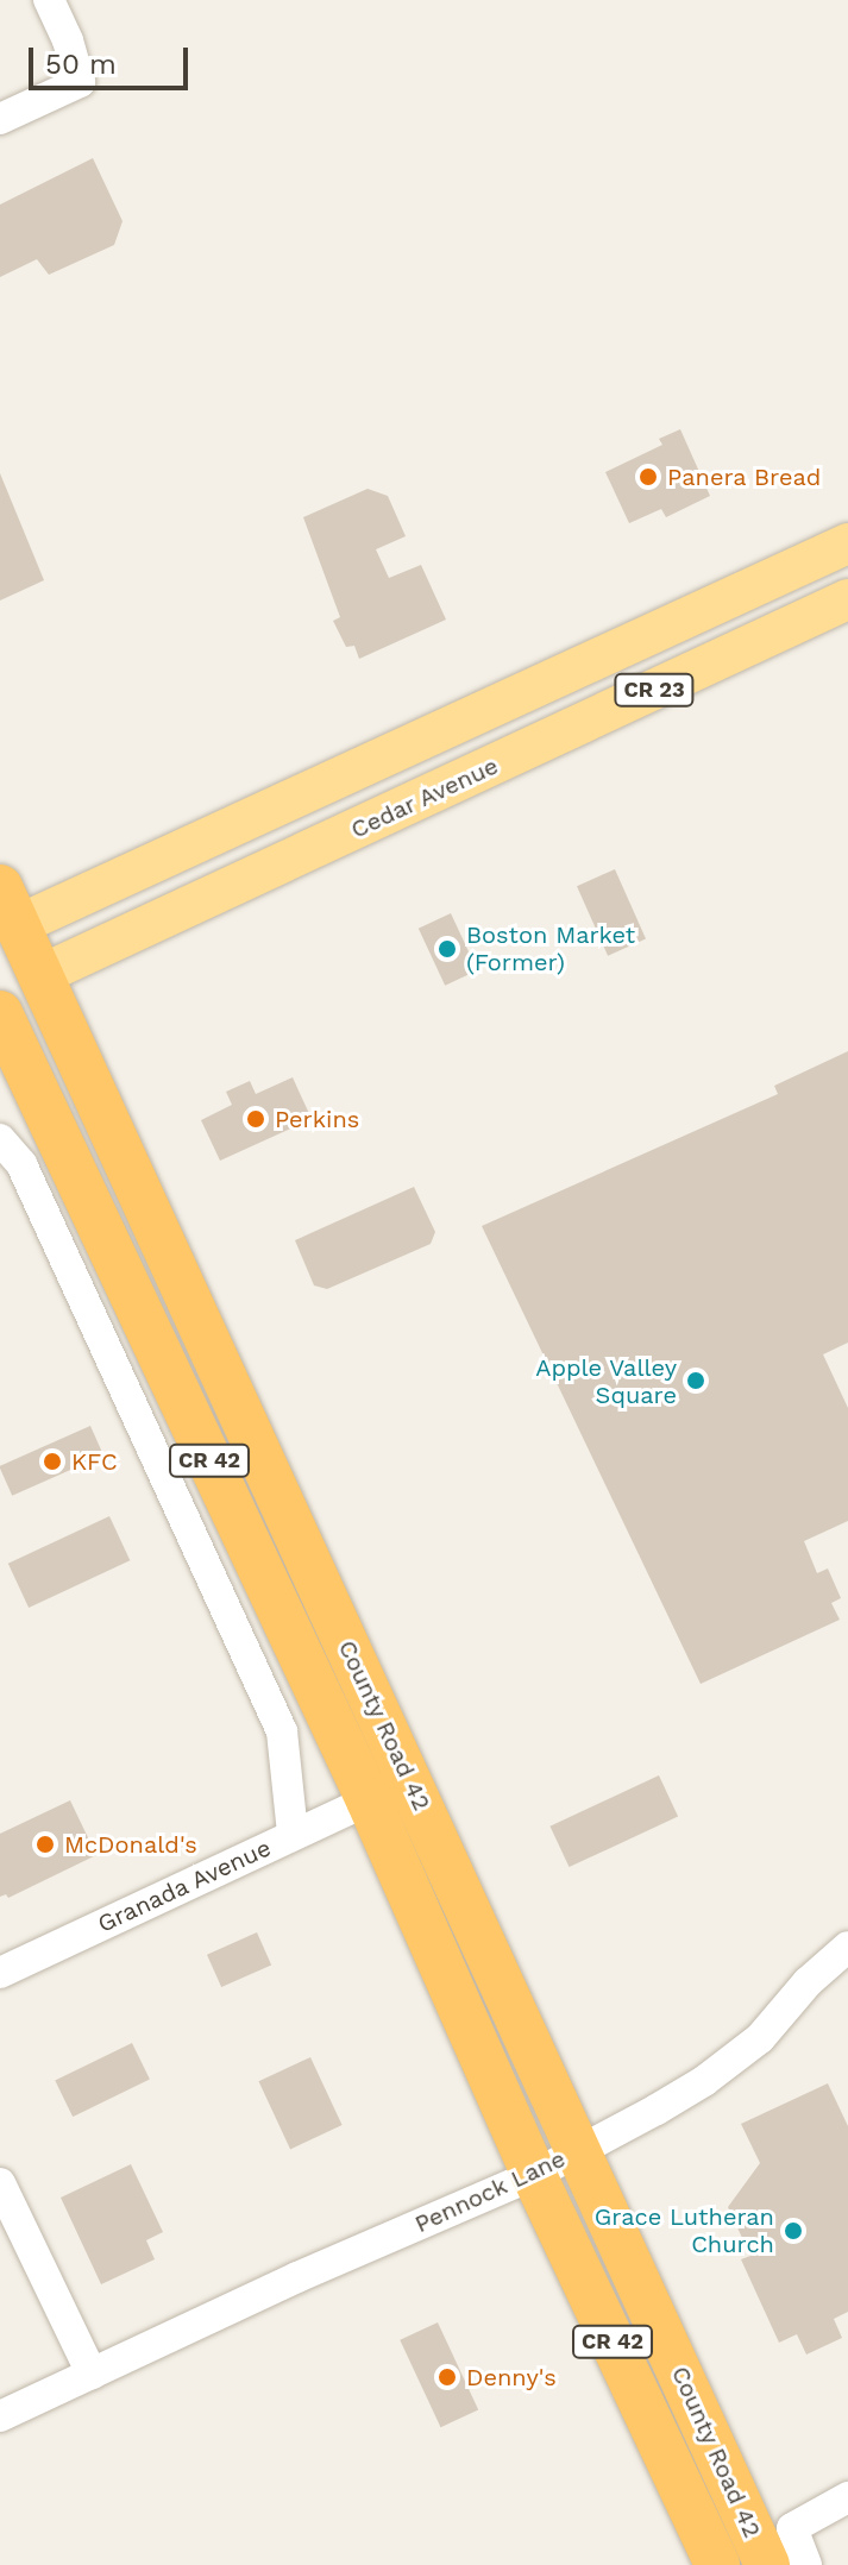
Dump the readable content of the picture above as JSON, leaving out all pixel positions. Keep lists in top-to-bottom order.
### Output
{
  "streets": {
    "highway": [
      "CR 23",
      "Cedar Avenue",
      "CR 42",
      "County Road 42"
    ],
    "street": ["Granada Avenue", "Pennock Lane"]
  },
  "crossings": [
    ["CR 23", "County Road 42"],
    ["Cedar Avenue", "County Road 42"],
    ["County Road 42", "Granada Avenue"],
    ["County Road 42", "Pennock Lane"]
  ],
  "places": [
    "Panera Bread",
    "Boston Market (Former)",
    "Perkins",
    "Apple Valley Square",
    "KFC",
    "McDonald's",
    "Grace Lutheran Church",
    "Denny's"
  ],
  "scale_bar": "50 m"
}
